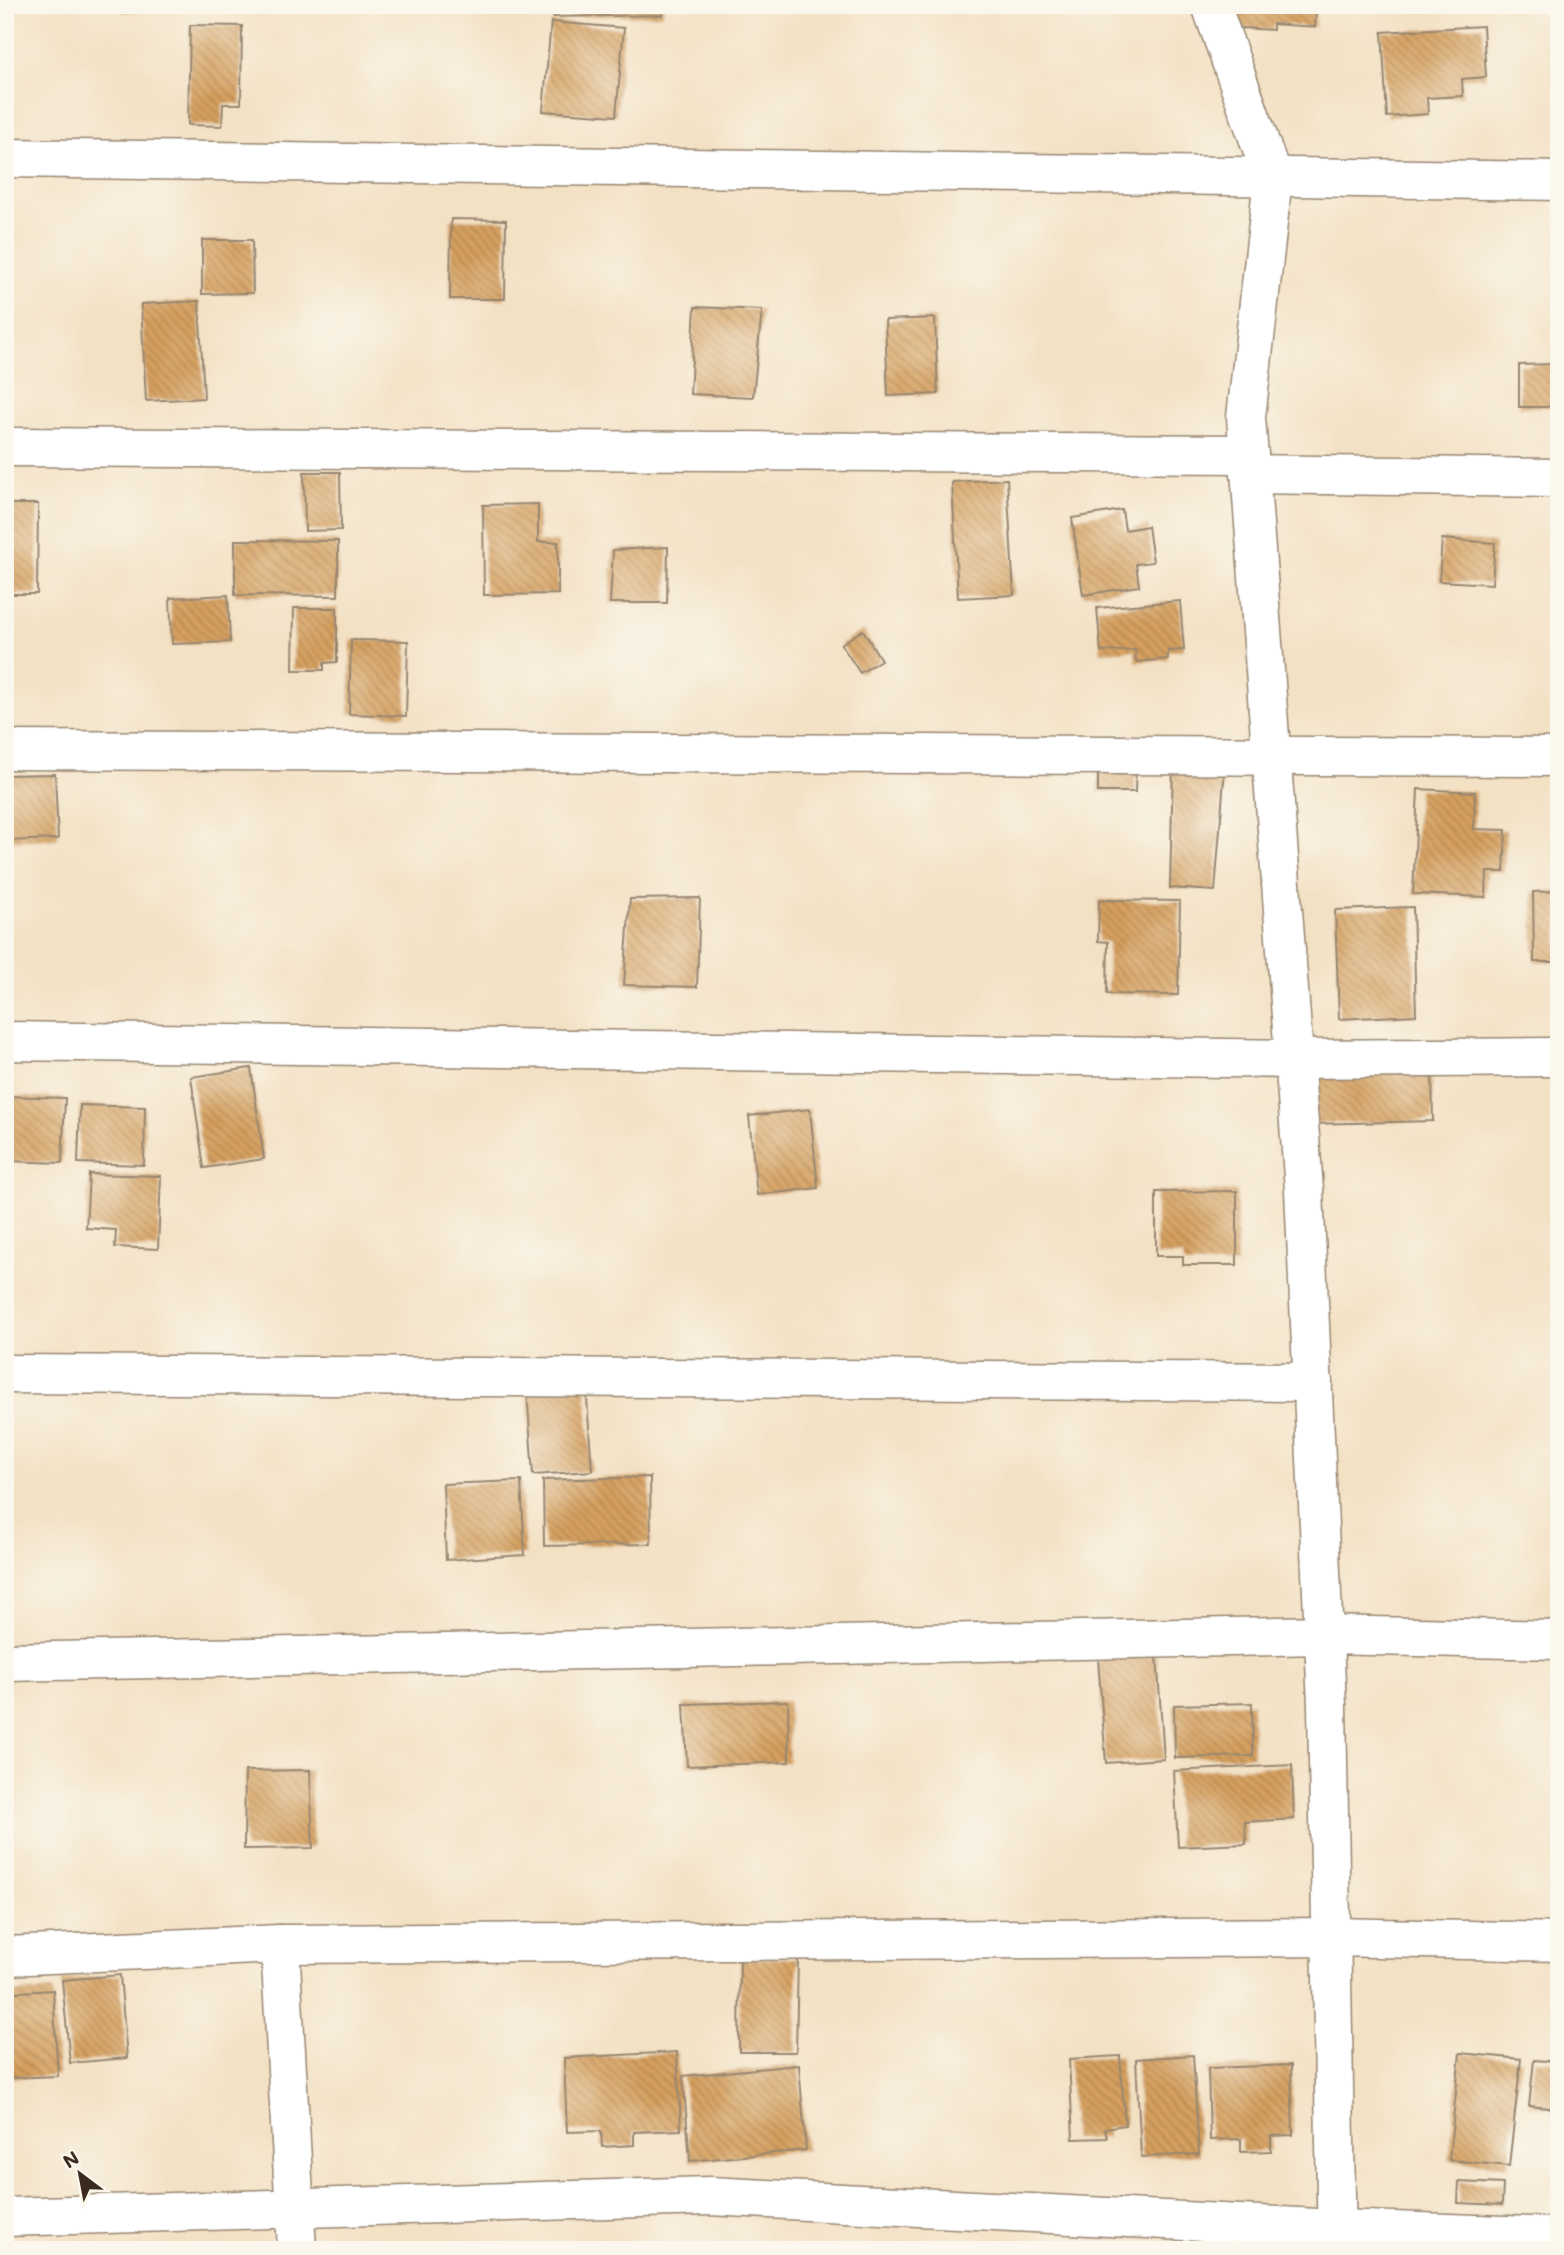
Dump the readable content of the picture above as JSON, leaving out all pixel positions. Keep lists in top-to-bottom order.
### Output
{
  "north": "top left"
}
